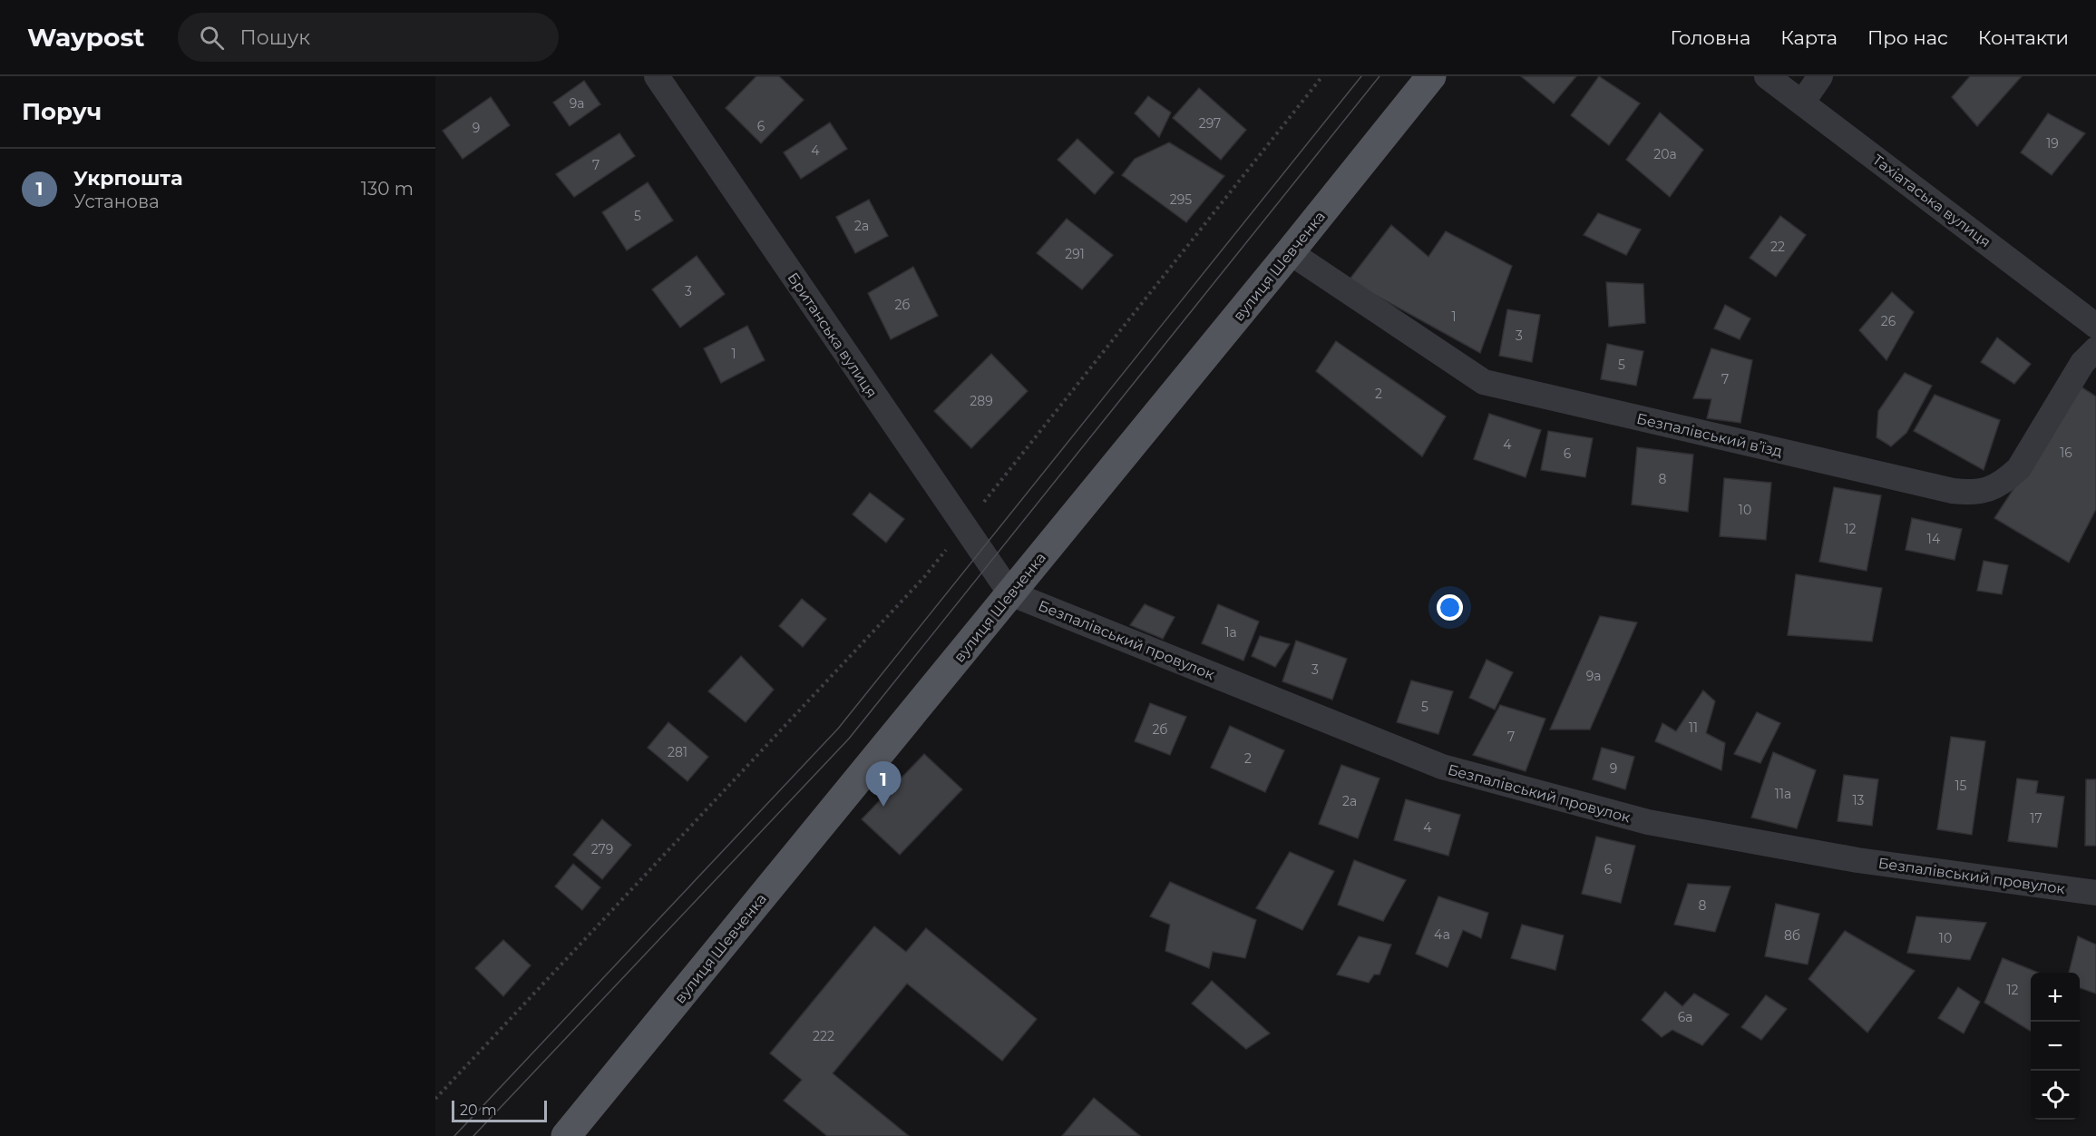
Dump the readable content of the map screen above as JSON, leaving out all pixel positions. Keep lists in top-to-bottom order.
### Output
{
  "streets": {
    "main road": ["вулиця Шевченка"],
    "street": [
      "Тахіатаська вулиця",
      "Британська вулиця",
      "Безпалівський в’їзд",
      "Безпалівський провулок"
    ]
  },
  "crossings": [
    ["вулиця Шевченка", "Британська вулиця"],
    ["вулиця Шевченка", "Безпалівський в’їзд"],
    ["вулиця Шевченка", "Безпалівський провулок"],
    ["Британська вулиця", "Безпалівський провулок"]
  ],
  "house_numbers": [
    "9а",
    "297",
    "6",
    "9",
    "19",
    "4",
    "20а",
    "7",
    "295",
    "5",
    "2а",
    "22",
    "291",
    "3",
    "2б",
    "1",
    "26",
    "3",
    "1",
    "5",
    "7",
    "2",
    "289",
    "4",
    "16",
    "6",
    "8",
    "10",
    "12",
    "14",
    "1а",
    "3",
    "9а",
    "5",
    "11",
    "2б",
    "7",
    "281",
    "2",
    "9",
    "15",
    "11а",
    "13",
    "2а",
    "17",
    "4",
    "279",
    "6",
    "8",
    "4а",
    "8б",
    "10",
    "12",
    "6а",
    "222"
  ],
  "scale_bar": "20 m",
  "page": {
    "header": "Waypost",
    "search": "Пошук",
    "nav": [
      "Головна",
      "Карта",
      "Про нас",
      "Контакти"
    ],
    "heading": "Поруч",
    "list": [
      {
        "mark": "1",
        "name": "Укрпошта",
        "note": "Установа",
        "value": "130 m"
      }
    ],
    "pins": "1",
    "map_buttons": ["+", "−"],
    "scale": "20 m"
  }
}
